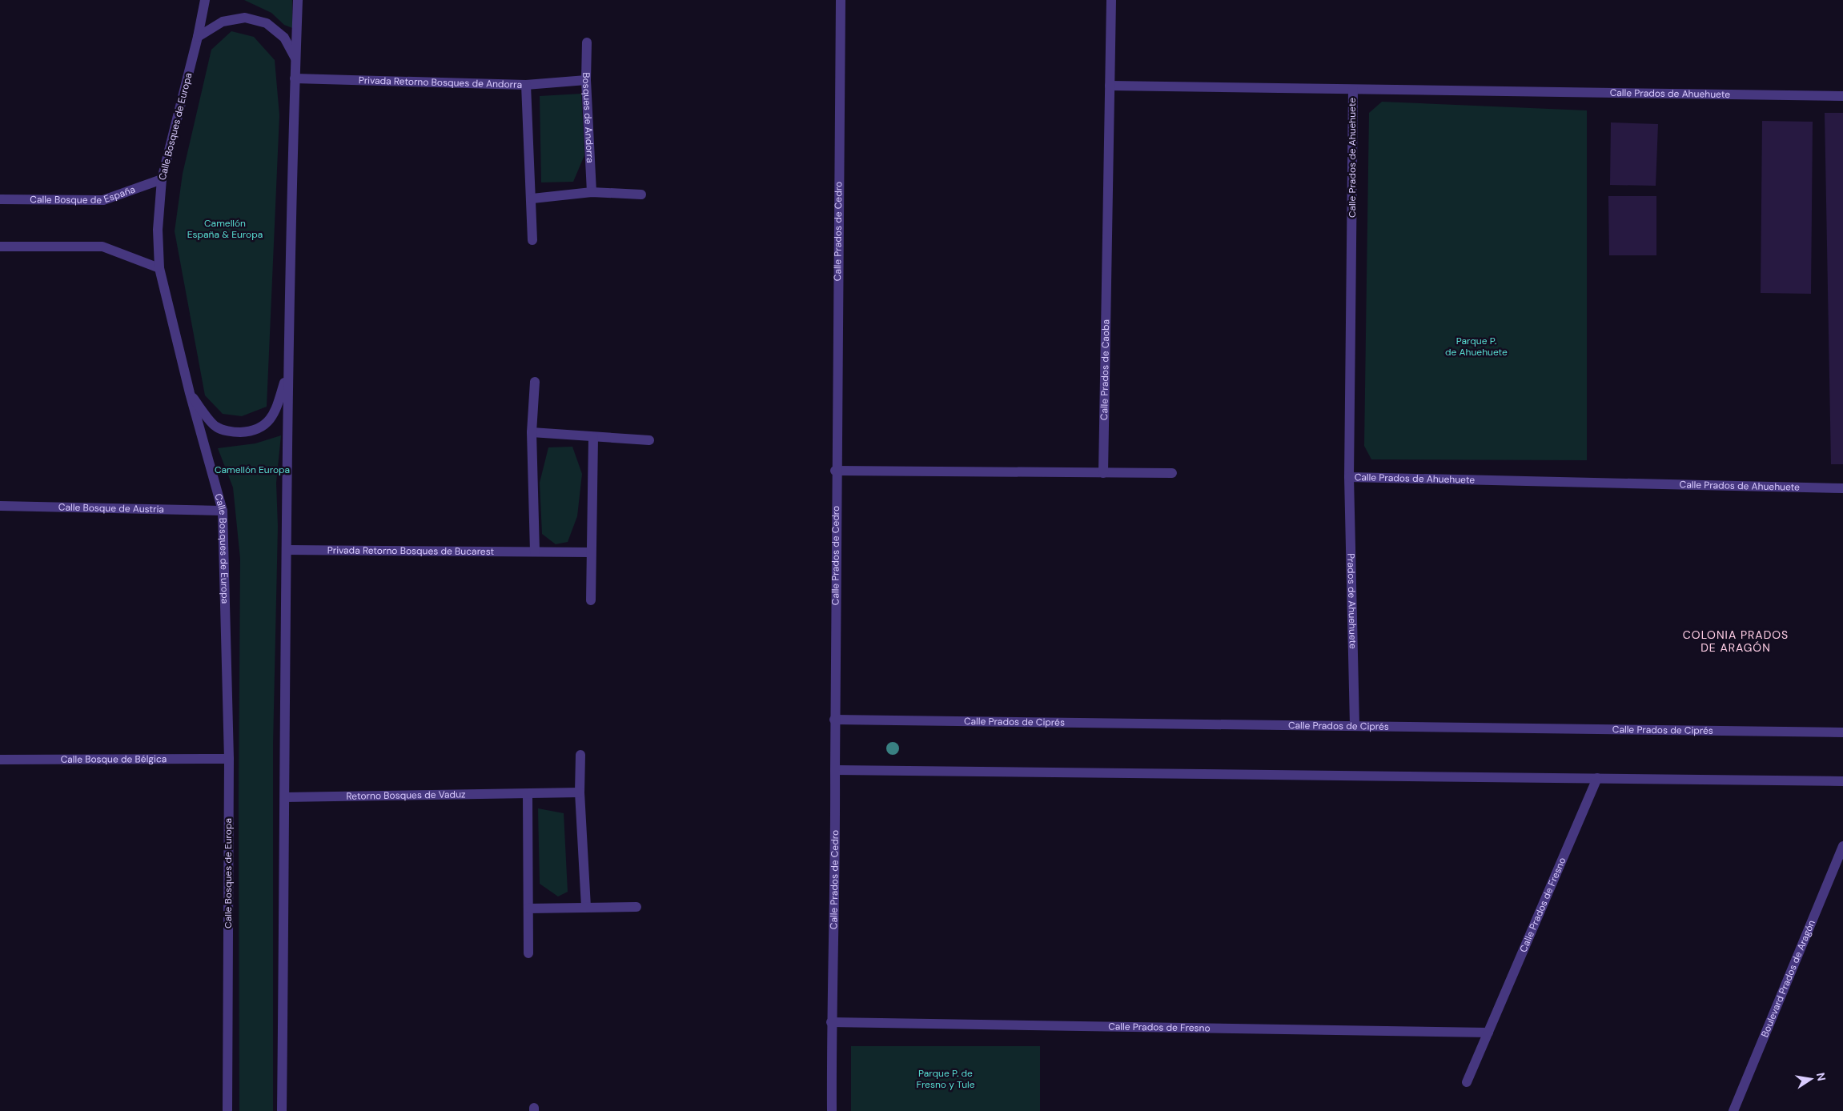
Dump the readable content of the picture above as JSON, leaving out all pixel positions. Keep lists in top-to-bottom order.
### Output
{
  "streets": {
    "street": [
      "Privada Retorno Bosques de Andorra",
      "Calle Prados de Ahuehuete",
      "Bosques de Andorra",
      "Calle Bosques de Europa",
      "Calle Bosque de España",
      "Calle Prados de Cedro",
      "Calle Prados de Caoba",
      "Calle Bosque de Austria",
      "Privada Retorno Bosques de Bucarest",
      "Prados de Ahuehuete",
      "Calle Prados de Ciprés",
      "Calle Bosque de Bélgica",
      "Retorno Bosques de Vaduz",
      "Calle Prados de Fresno",
      "Boulevard Prados de Aragón"
    ]
  },
  "crossings": [
    ["Privada Retorno Bosques de Andorra", "Bosques de Andorra"],
    ["Calle Prados de Ahuehuete", "Calle Prados de Caoba"],
    ["Calle Prados de Ahuehuete", "Prados de Ahuehuete"],
    ["Calle Bosques de Europa", "Calle Bosque de España"],
    ["Calle Bosques de Europa", "Calle Bosque de Austria"],
    ["Calle Bosques de Europa", "Calle Bosque de Bélgica"],
    ["Calle Prados de Cedro", "Calle Prados de Ciprés"],
    ["Calle Prados de Cedro", "Calle Prados de Fresno"],
    ["Prados de Ahuehuete", "Calle Prados de Ciprés"]
  ],
  "districts": ["COLONIA PRADOS DE ARAGÓN"],
  "parks": [
    "Camellón España & Europa",
    "Parque P. de Ahuehuete",
    "Camellón Europa",
    "Parque P. de Fresno y Tule"
  ],
  "north": "right"
}
